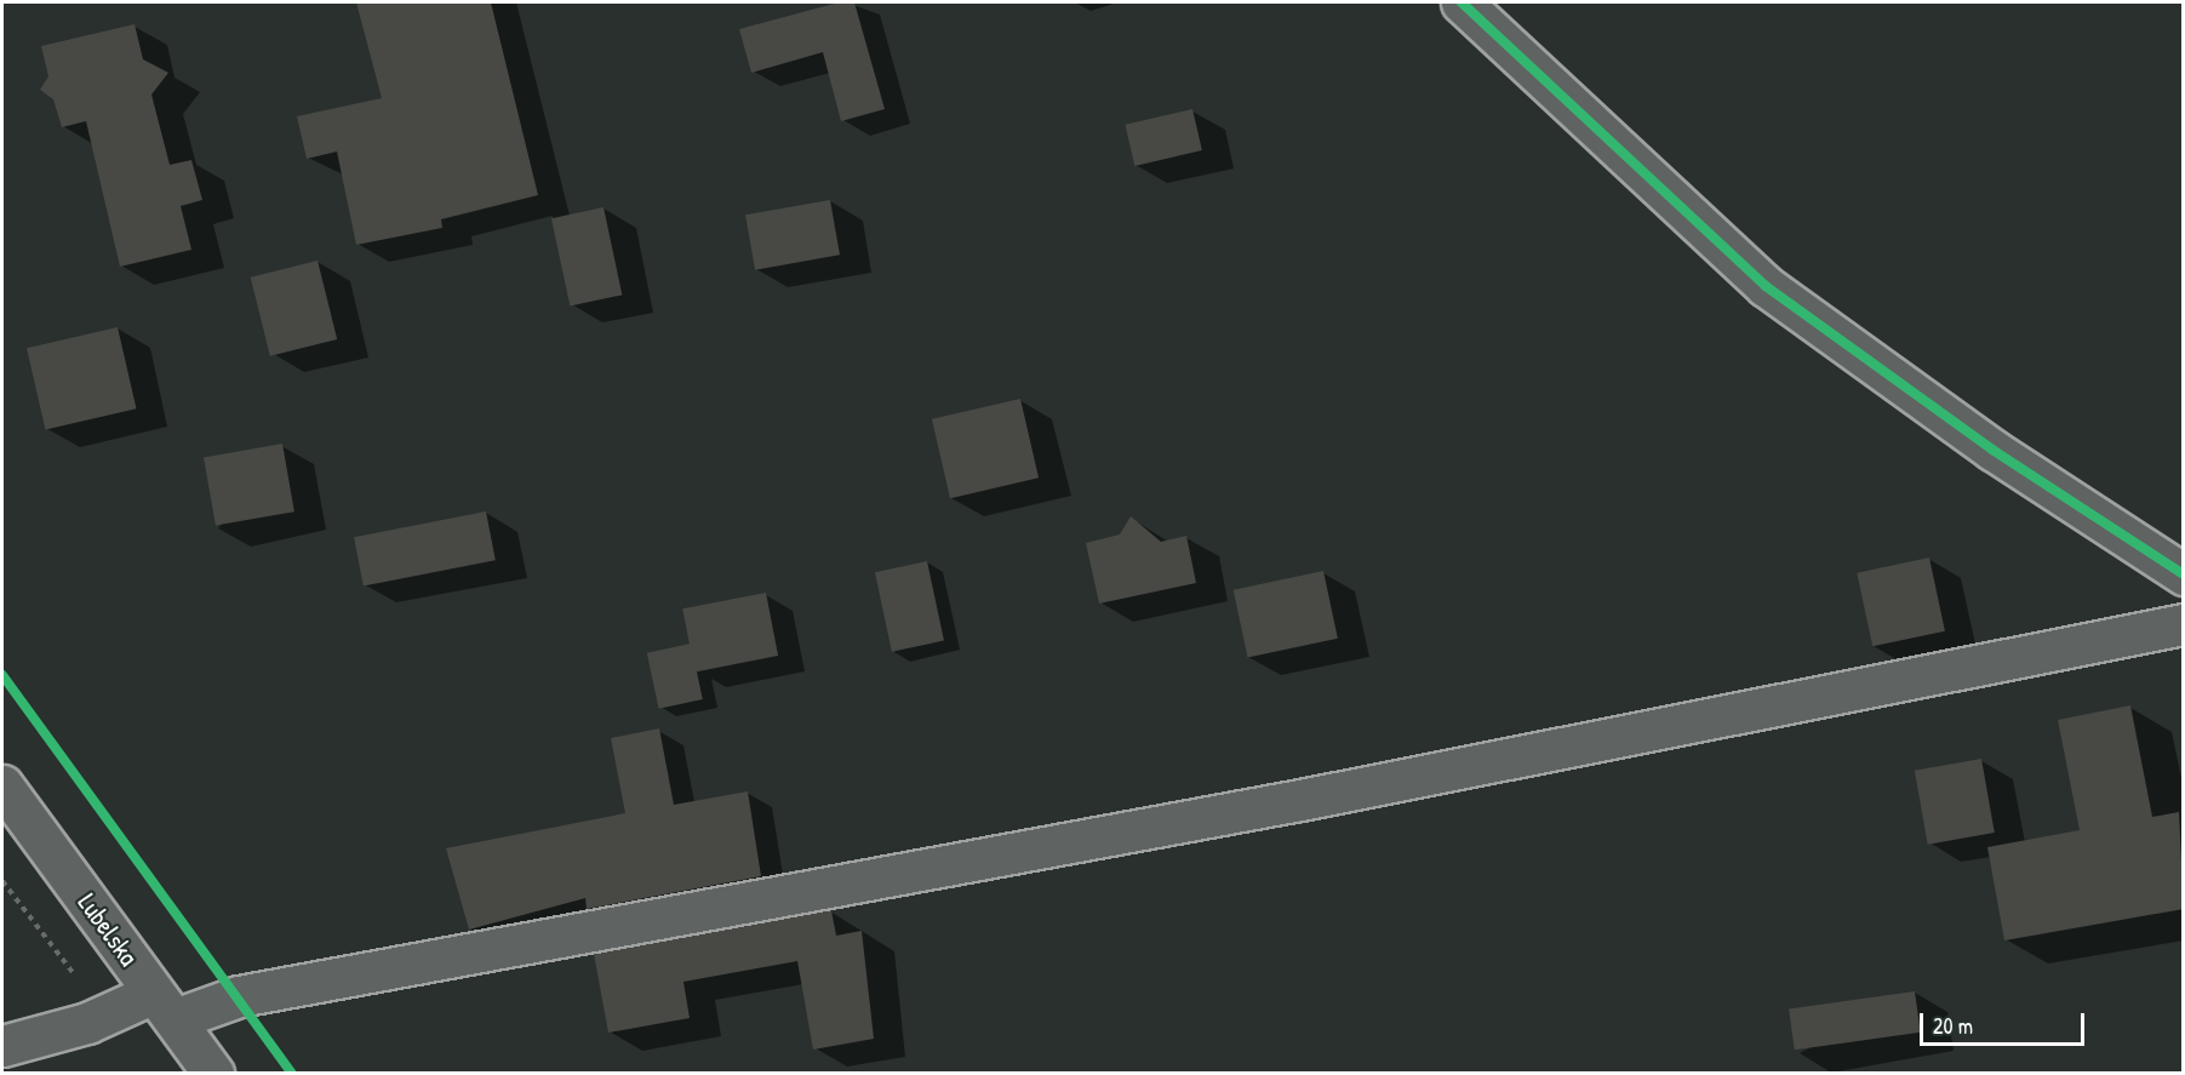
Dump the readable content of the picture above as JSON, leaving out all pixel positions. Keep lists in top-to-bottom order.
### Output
{
  "streets": {
    "street": ["Lubelska"]
  },
  "scale_bar": "20 m"
}
